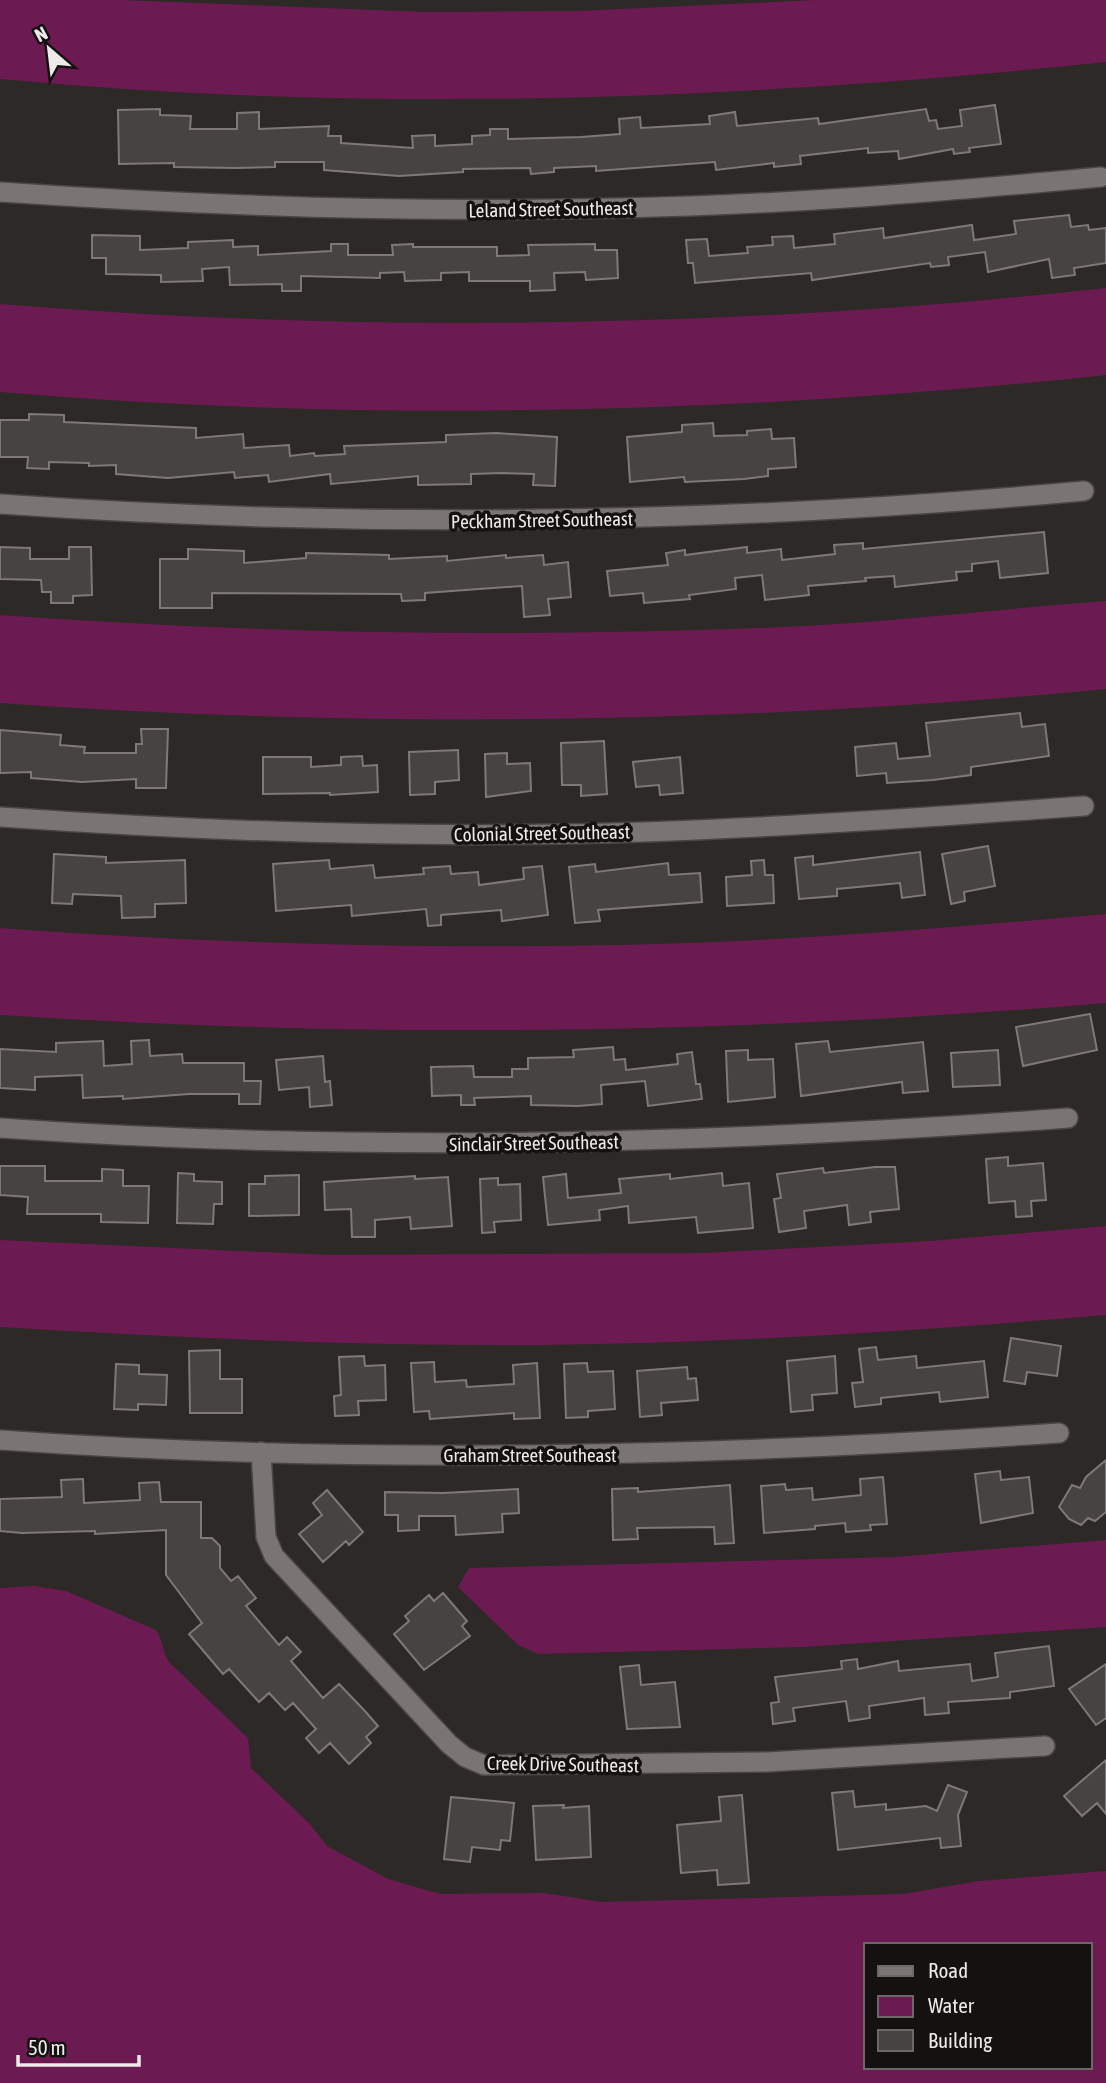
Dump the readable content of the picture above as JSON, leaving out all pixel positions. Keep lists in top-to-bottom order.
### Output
{
  "streets": {
    "street": [
      "Leland Street Southeast",
      "Peckham Street Southeast",
      "Colonial Street Southeast",
      "Sinclair Street Southeast",
      "Graham Street Southeast",
      "Creek Drive Southeast"
    ]
  },
  "crossings": [
    ["Graham Street Southeast", "Creek Drive Southeast"]
  ],
  "legend": ["Road", "Water", "Building"],
  "scale_bar": "50 m",
  "north": "top left"
}
